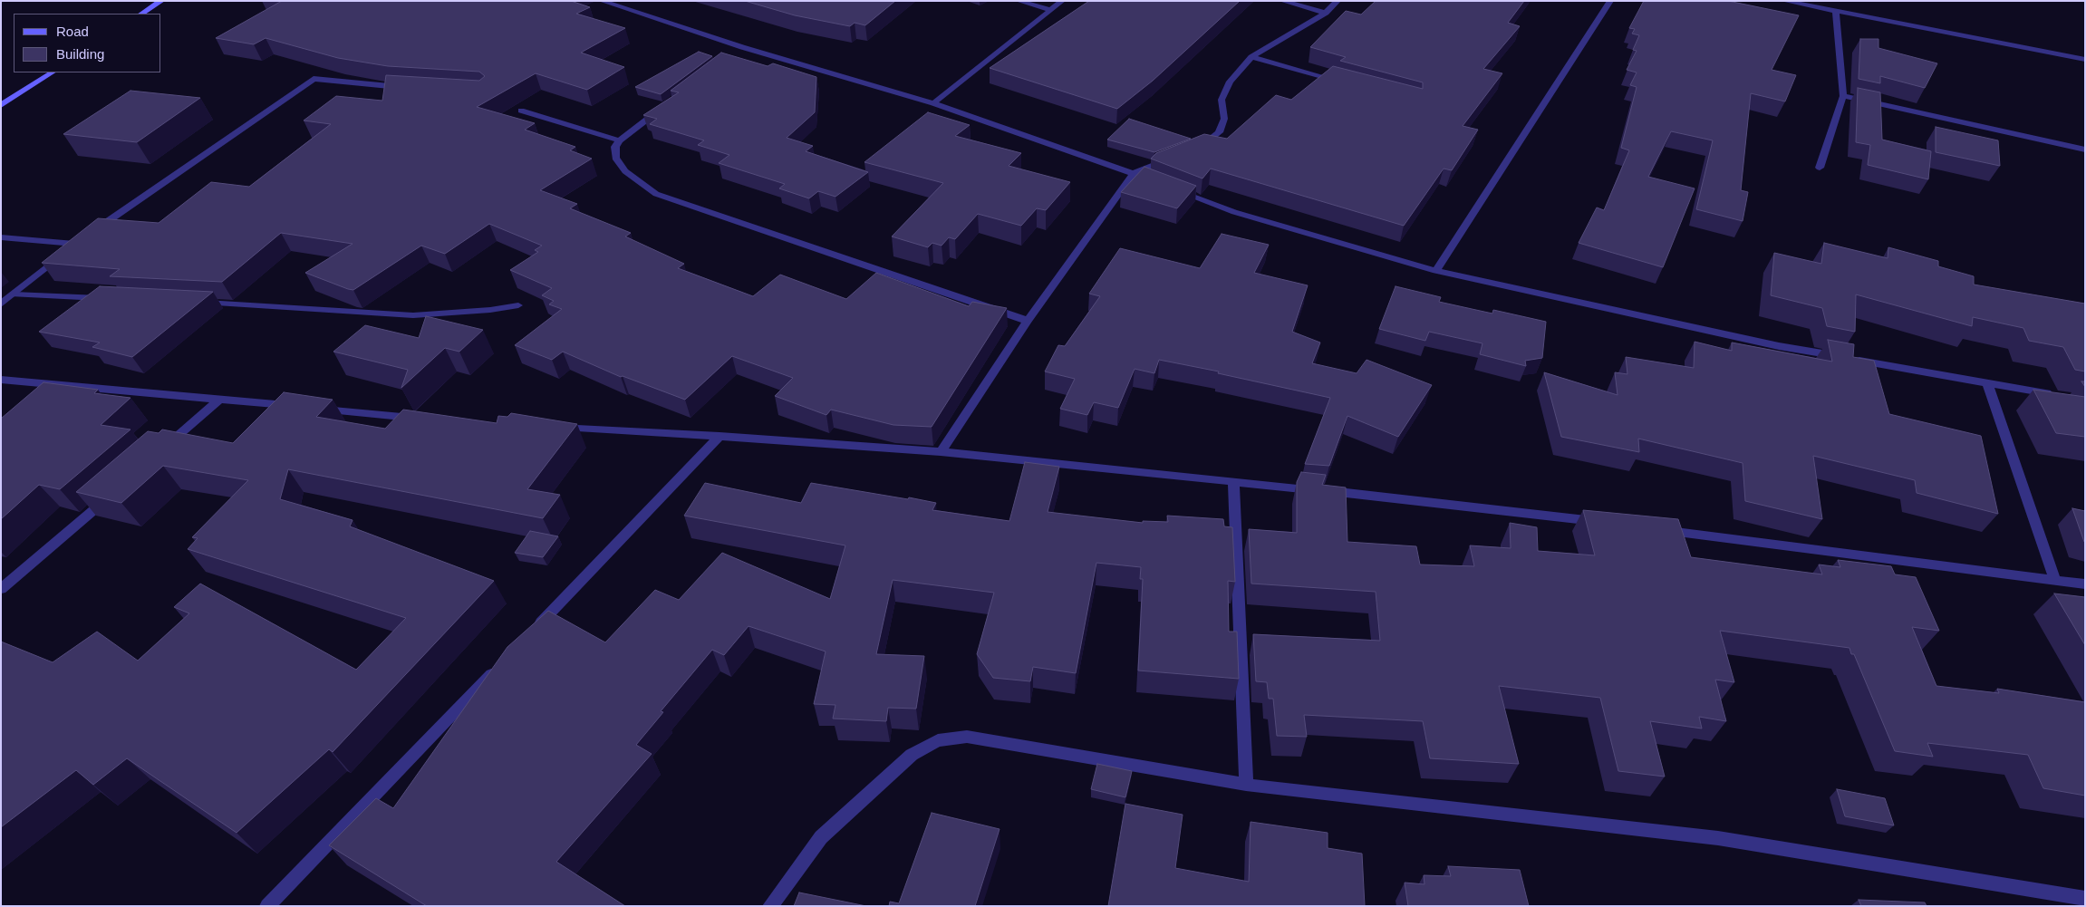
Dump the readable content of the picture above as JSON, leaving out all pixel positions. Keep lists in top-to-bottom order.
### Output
{
  "legend": ["Road", "Building"]
}
